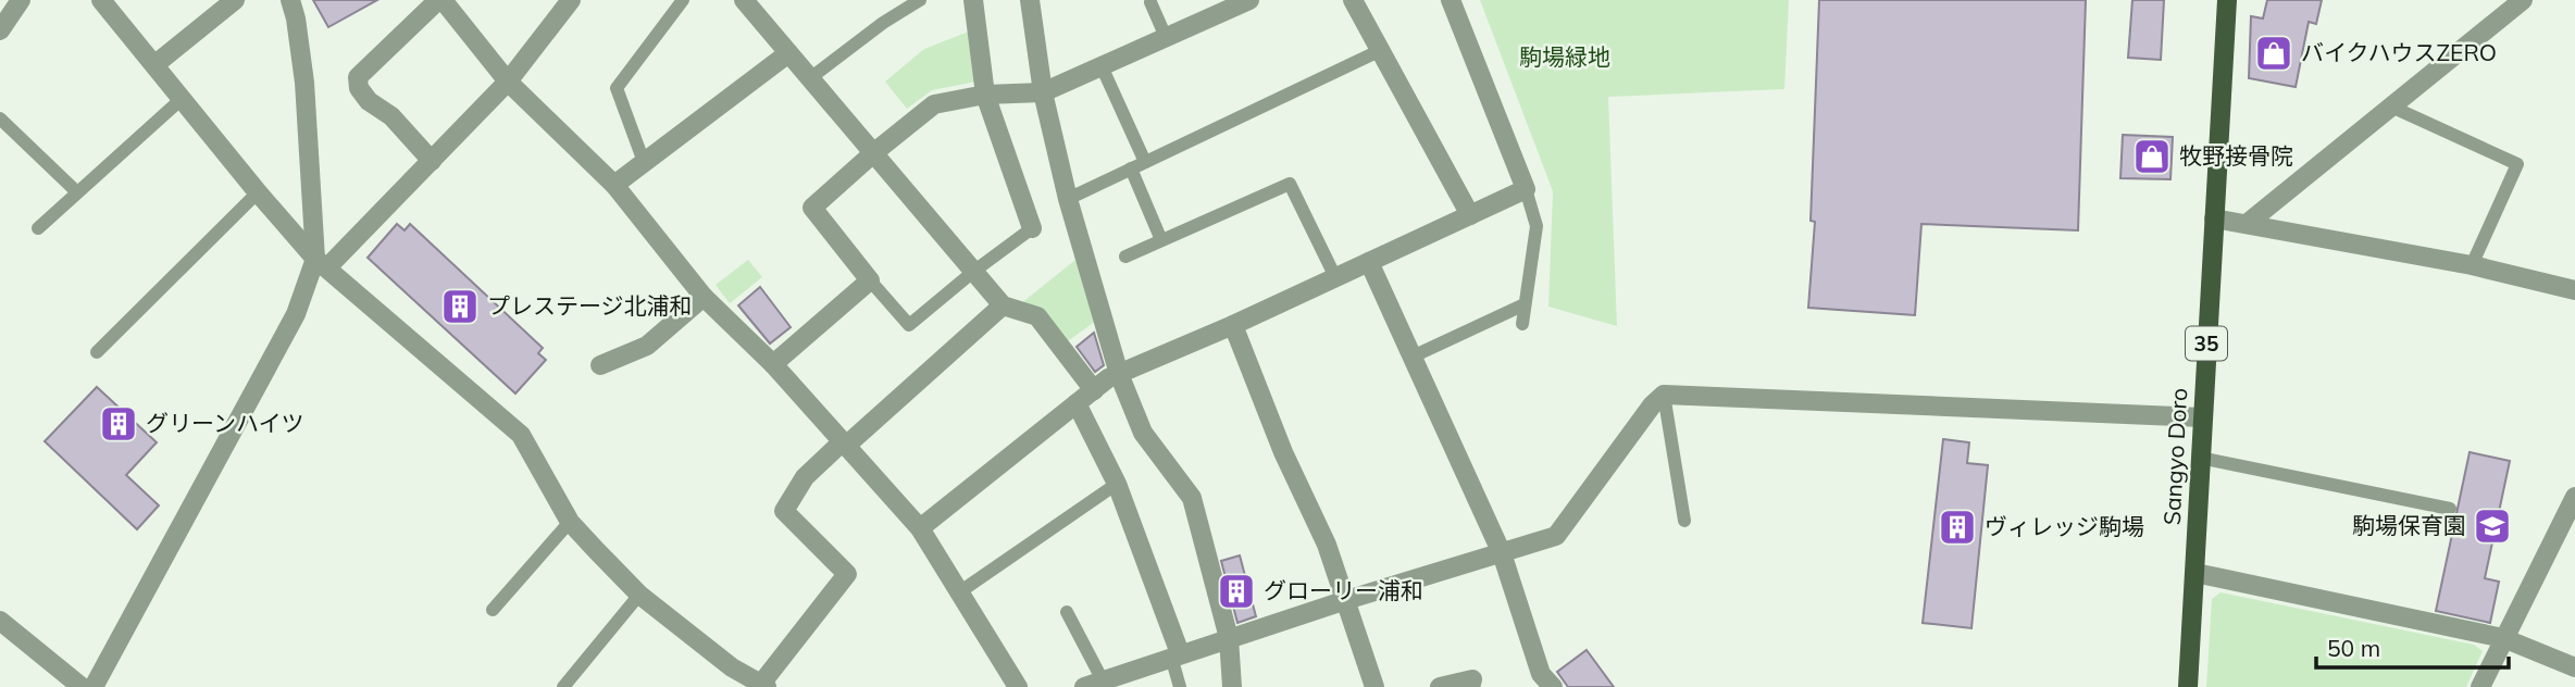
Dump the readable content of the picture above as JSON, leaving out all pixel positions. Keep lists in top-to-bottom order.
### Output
{
  "streets": {
    "main road": ["35", "Sangyo Doro"]
  },
  "parks": ["駒場緑地"],
  "places": {
    "shop": ["バイクハウスZERO", "牧野接骨院"],
    "building": [
      "プレステージ北浦和",
      "グリーンハイツ",
      "ヴィレッジ駒場",
      "グローリー浦和"
    ],
    "school or university": ["駒場保育園"]
  },
  "scale_bar": "50 m"
}
